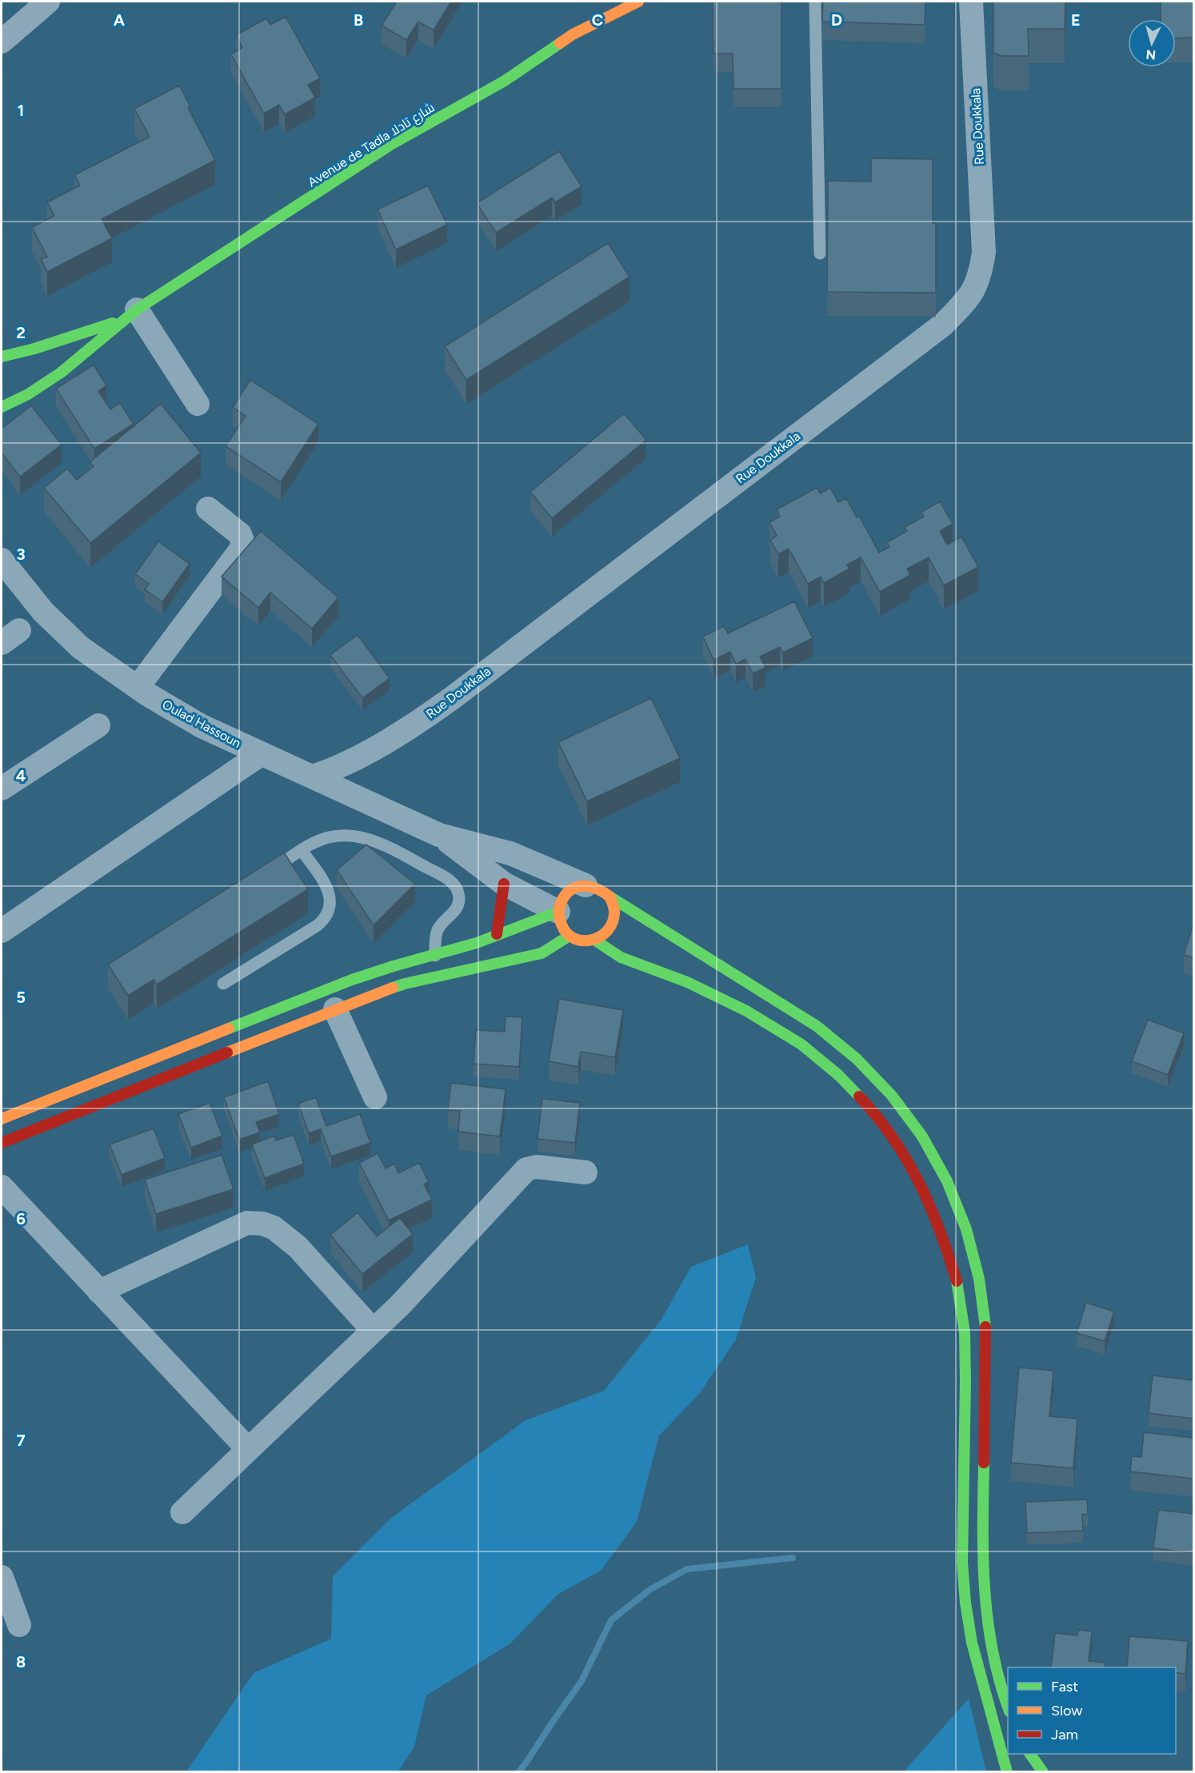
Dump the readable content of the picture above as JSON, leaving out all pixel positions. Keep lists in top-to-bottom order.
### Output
{
  "streets": {
    "street": ["Rue Doukkala", "Avenue de Tadla شارع تادلا", "Oulad Hassoun"]
  },
  "crossings": [
    ["Rue Doukkala", "Oulad Hassoun"]
  ],
  "legend": ["Fast", "Slow", "Jam"],
  "north": "bottom",
  "grid": {
    "columns": [
      "A",
      "B",
      "C",
      "D",
      "E"
    ],
    "rows": [
      "1",
      "2",
      "3",
      "4",
      "5",
      "6",
      "7",
      "8"
    ]
  }
}
